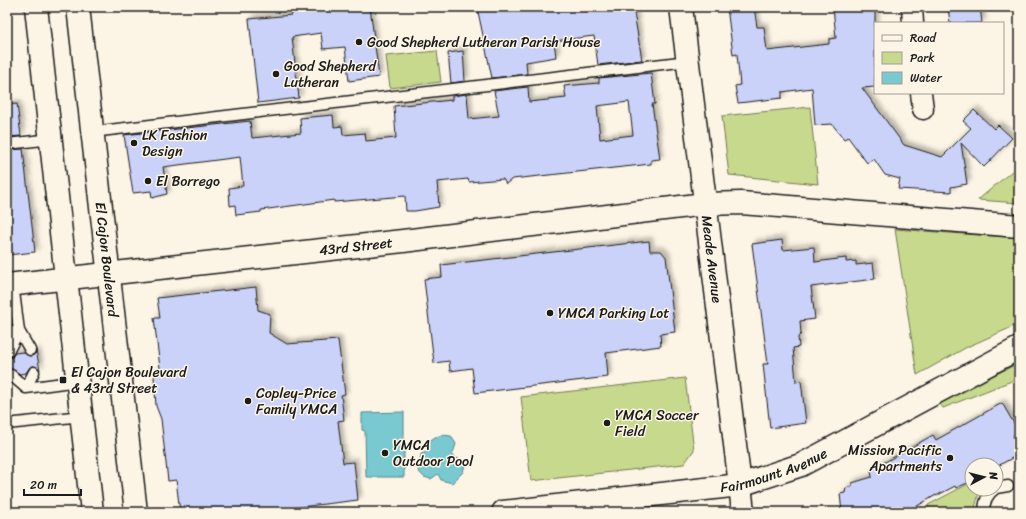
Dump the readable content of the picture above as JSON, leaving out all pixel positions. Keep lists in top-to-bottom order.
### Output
{
  "streets": {
    "main road": [
      "43rd Street",
      "Meade Avenue",
      "El Cajon Boulevard",
      "Fairmount Avenue"
    ]
  },
  "crossings": [
    ["43rd Street", "Meade Avenue"],
    ["43rd Street", "El Cajon Boulevard"],
    ["Meade Avenue", "Fairmount Avenue"]
  ],
  "places": {
    "other": [
      "Good Shepherd Lutheran Parish House",
      "Good Shepherd Lutheran",
      "LK Fashion Design",
      "El Borrego",
      "YMCA Parking Lot",
      "Copley-Price Family YMCA",
      "YMCA Soccer Field",
      "YMCA Outdoor Pool",
      "Mission Pacific Apartments"
    ],
    "transit": ["El Cajon Boulevard & 43rd Street"]
  },
  "legend": ["Road", "Park", "Water"],
  "scale_bar": "20 m",
  "north": "right"
}
